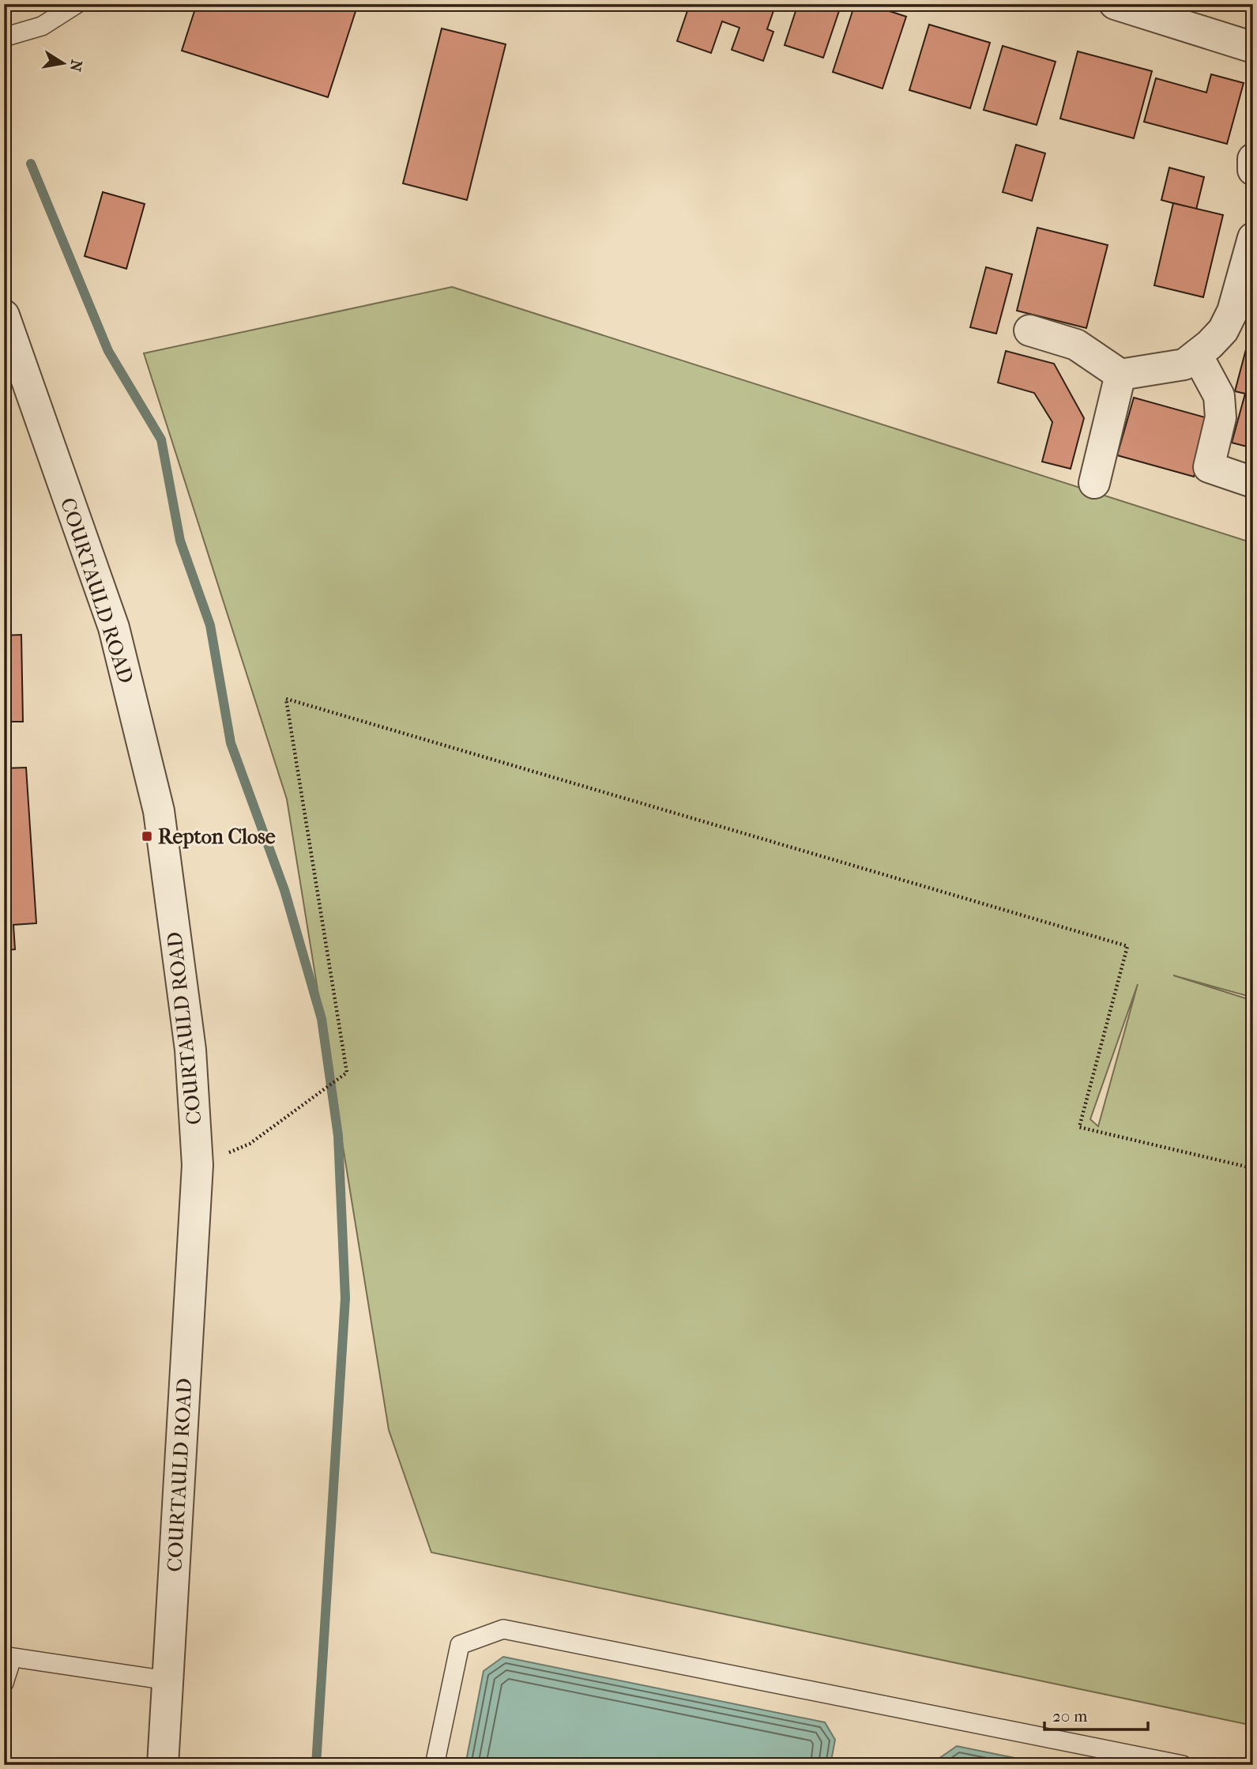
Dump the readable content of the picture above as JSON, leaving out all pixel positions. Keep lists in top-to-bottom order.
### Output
{
  "streets": {
    "street": ["COURTAULD ROAD"]
  },
  "places": {
    "transit": ["Repton Close"]
  },
  "scale_bar": "20 m",
  "north": "right"
}
